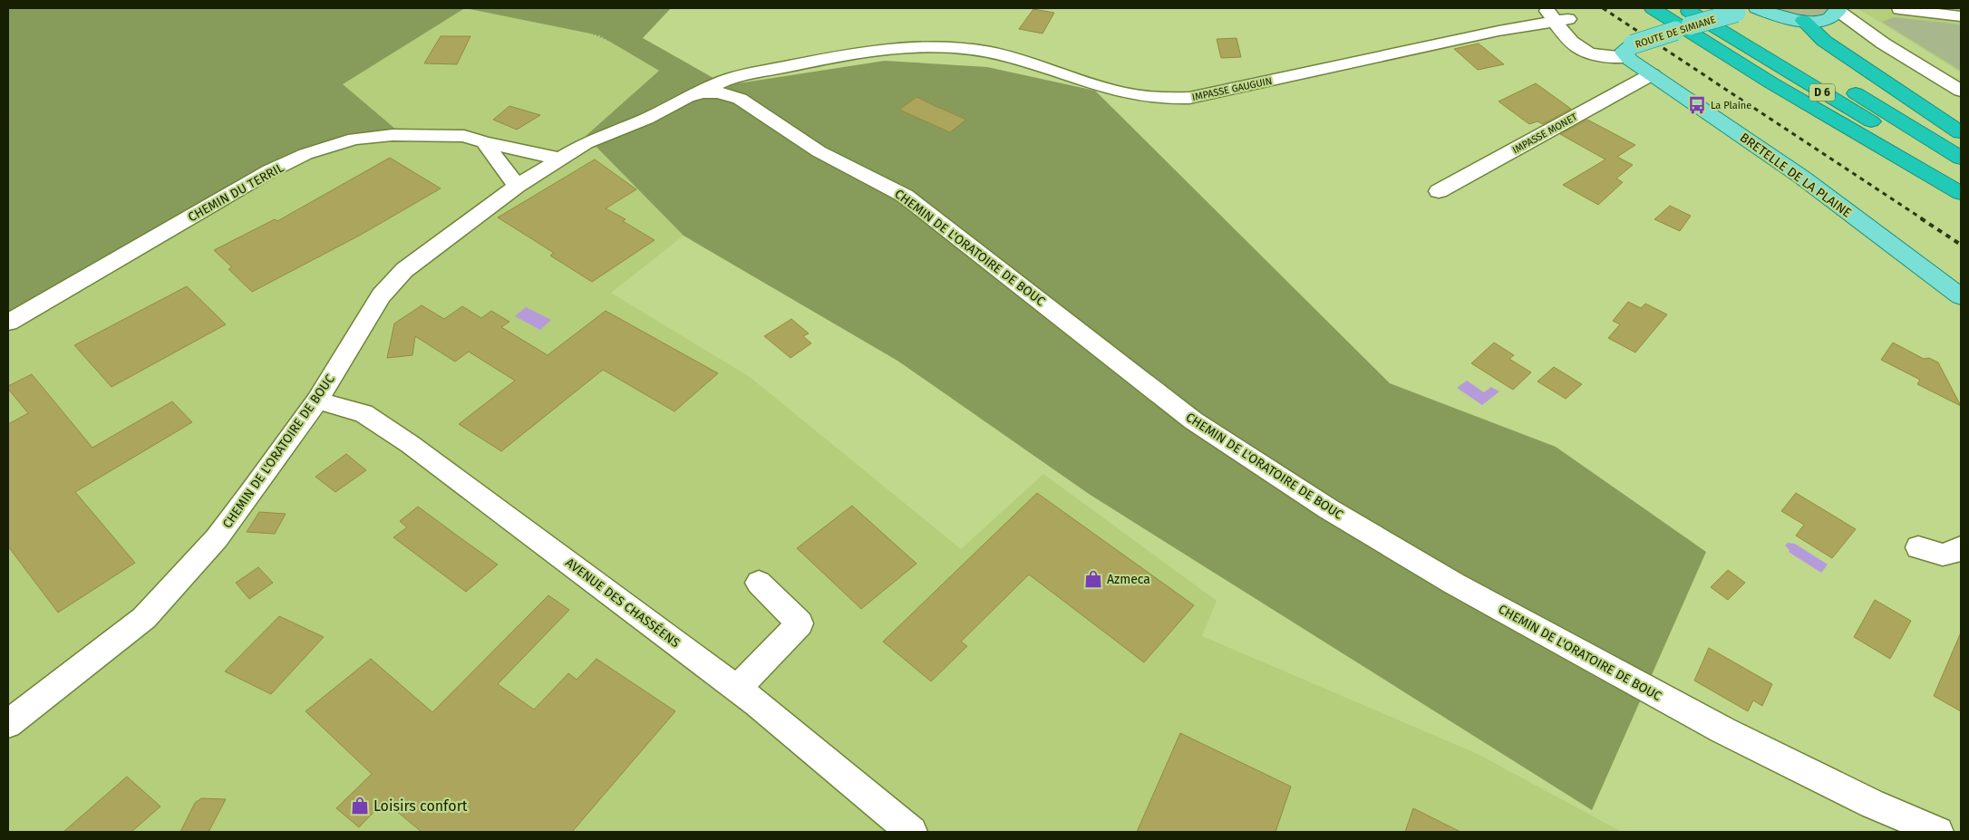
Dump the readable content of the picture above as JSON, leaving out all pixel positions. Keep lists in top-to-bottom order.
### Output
{
  "streets": {
    "highway": ["D 6"],
    "main road": ["ROUTE DE SIMIANE", "BRETELLE DE LA PLAINE"],
    "street": [
      "IMPASSE GAUGUIN",
      "IMPASSE MONET",
      "CHEMIN DU TERRIL",
      "CHEMIN DE L'ORATOIRE DE BOUC",
      "AVENUE DES CHASSÉENS"
    ]
  },
  "crossings": [
    ["ROUTE DE SIMIANE", "IMPASSE GAUGUIN"],
    ["ROUTE DE SIMIANE", "BRETELLE DE LA PLAINE"],
    ["IMPASSE GAUGUIN", "CHEMIN DE L'ORATOIRE DE BOUC"],
    ["IMPASSE MONET", "BRETELLE DE LA PLAINE"],
    ["CHEMIN DU TERRIL", "CHEMIN DE L'ORATOIRE DE BOUC"],
    ["CHEMIN DE L'ORATOIRE DE BOUC", "AVENUE DES CHASSÉENS"]
  ],
  "places": {
    "bus stop": ["La Plaine"],
    "shop": ["Azmeca", "Loisirs confort"]
  }
}
